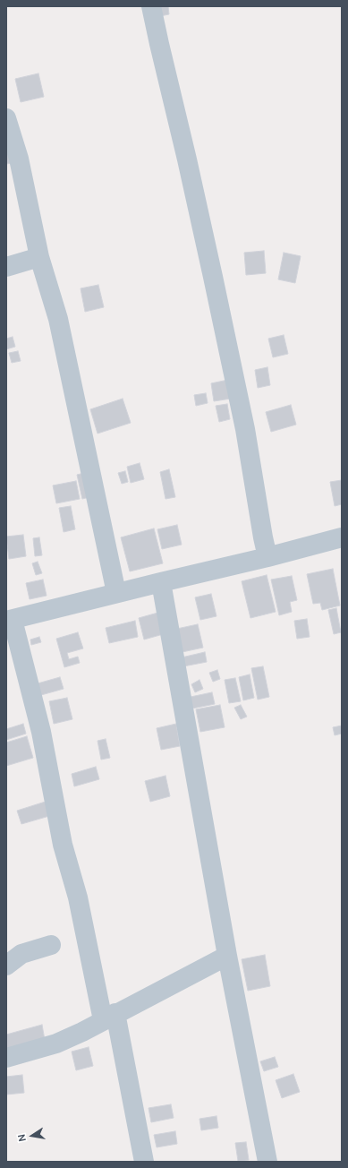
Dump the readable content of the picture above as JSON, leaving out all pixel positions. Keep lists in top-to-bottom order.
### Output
{
  "north": "left"
}
